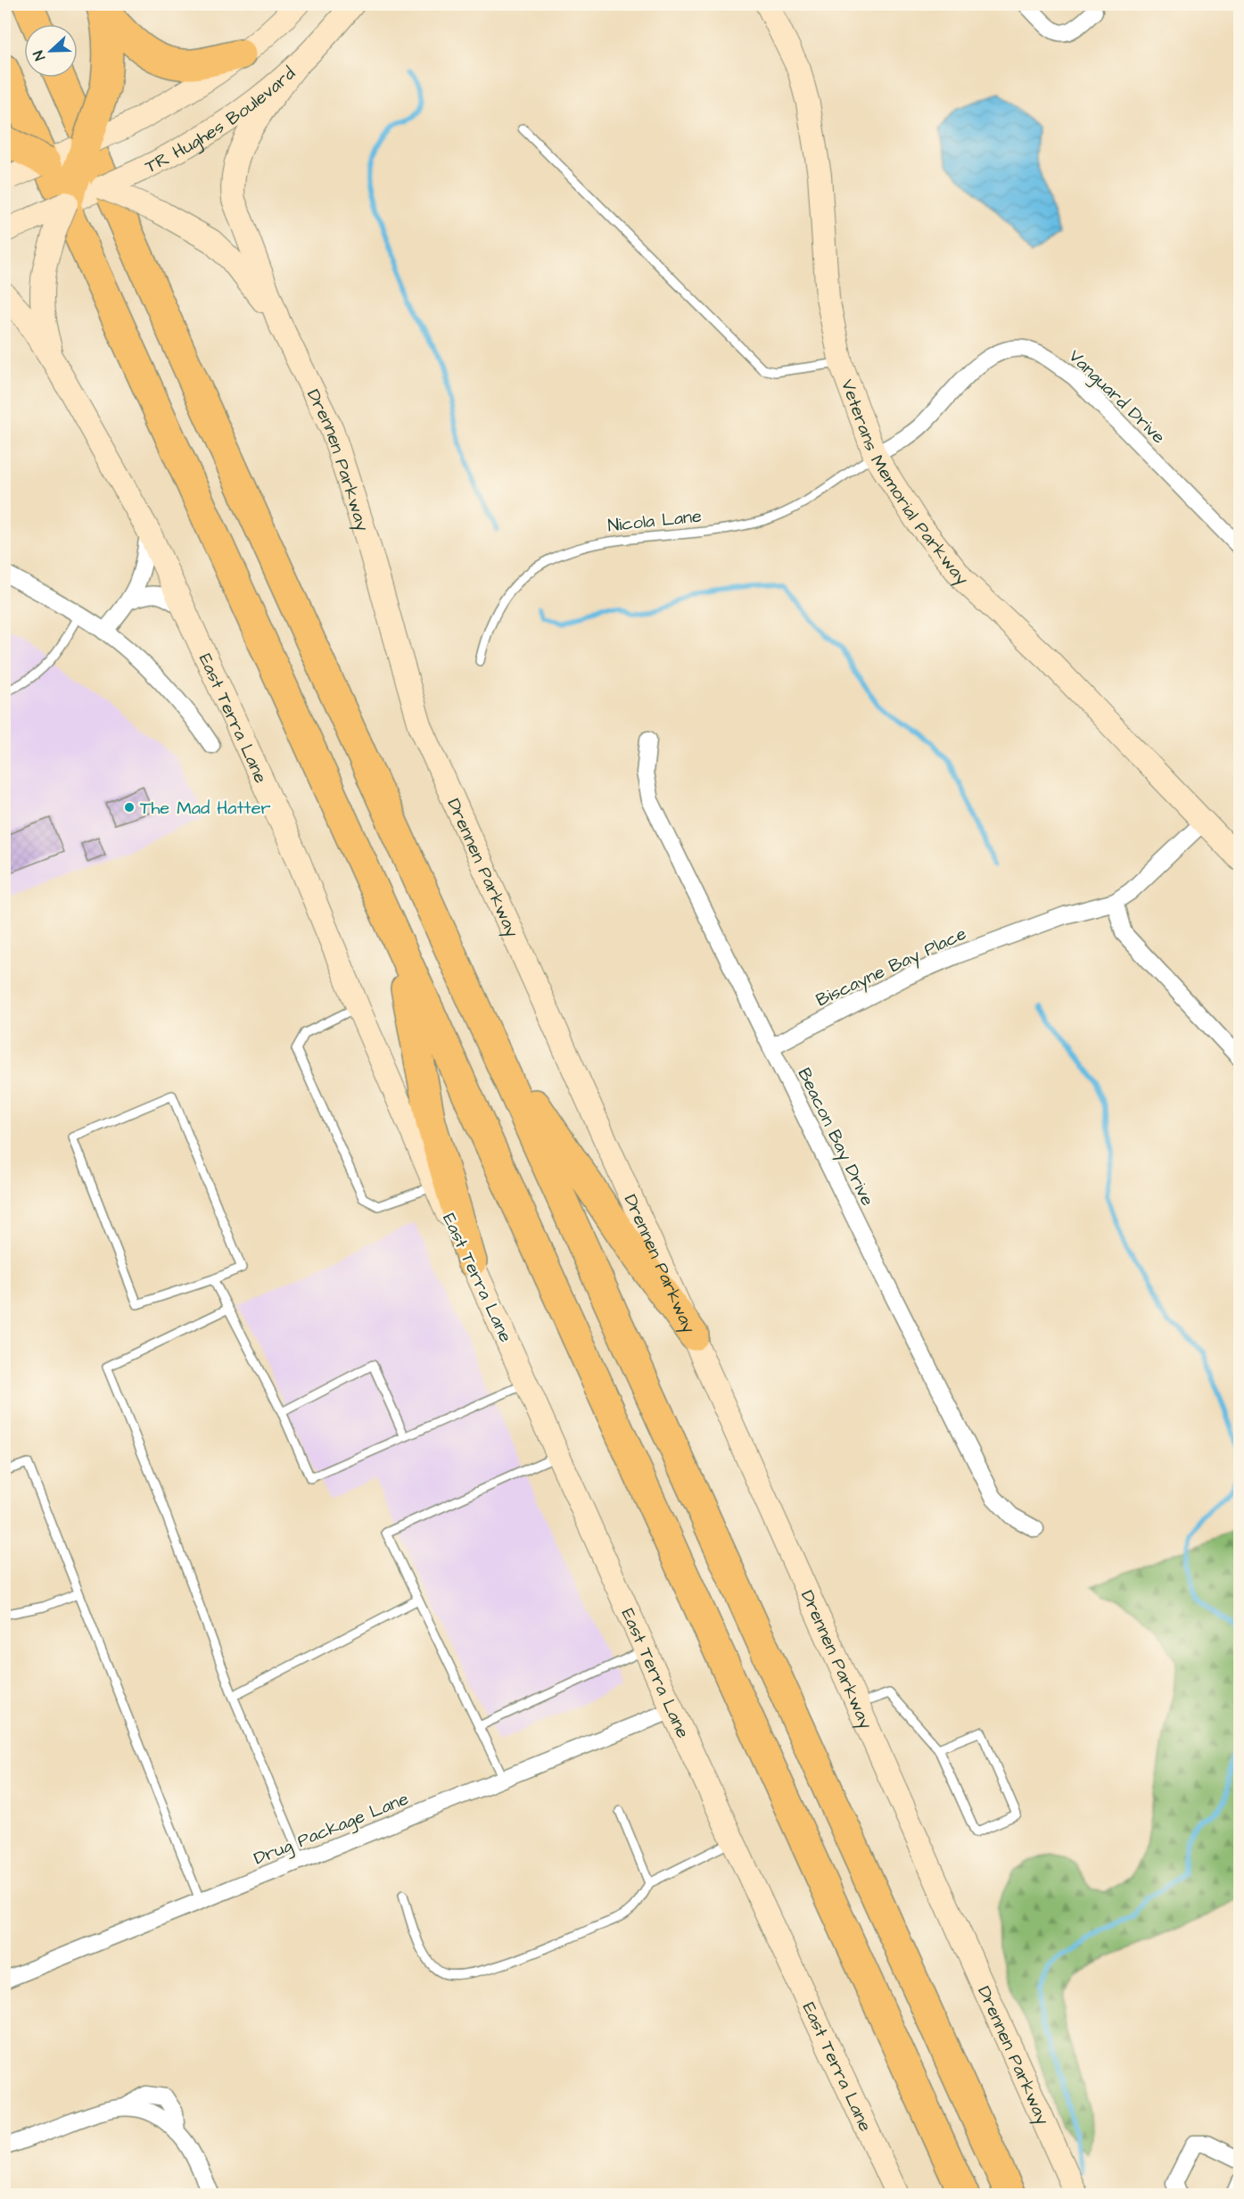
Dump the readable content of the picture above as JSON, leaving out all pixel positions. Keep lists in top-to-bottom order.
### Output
{
  "streets": {
    "main road": [
      "TR Hughes Boulevard",
      "Drennen Parkway",
      "Veterans Memorial Parkway",
      "East Terra Lane"
    ],
    "street": [
      "Vanguard Drive",
      "Biscayne Bay Place",
      "Beacon Bay Drive",
      "Drug Package Lane"
    ],
    "lane": ["Nicola Lane"]
  },
  "crossings": [
    ["Vanguard Drive", "Veterans Memorial Parkway"],
    ["Vanguard Drive", "Nicola Lane"],
    ["Veterans Memorial Parkway", "Nicola Lane"],
    ["East Terra Lane", "Drug Package Lane"],
    ["Biscayne Bay Place", "Beacon Bay Drive"]
  ],
  "places": ["The Mad Hatter"],
  "north": "left"
}
